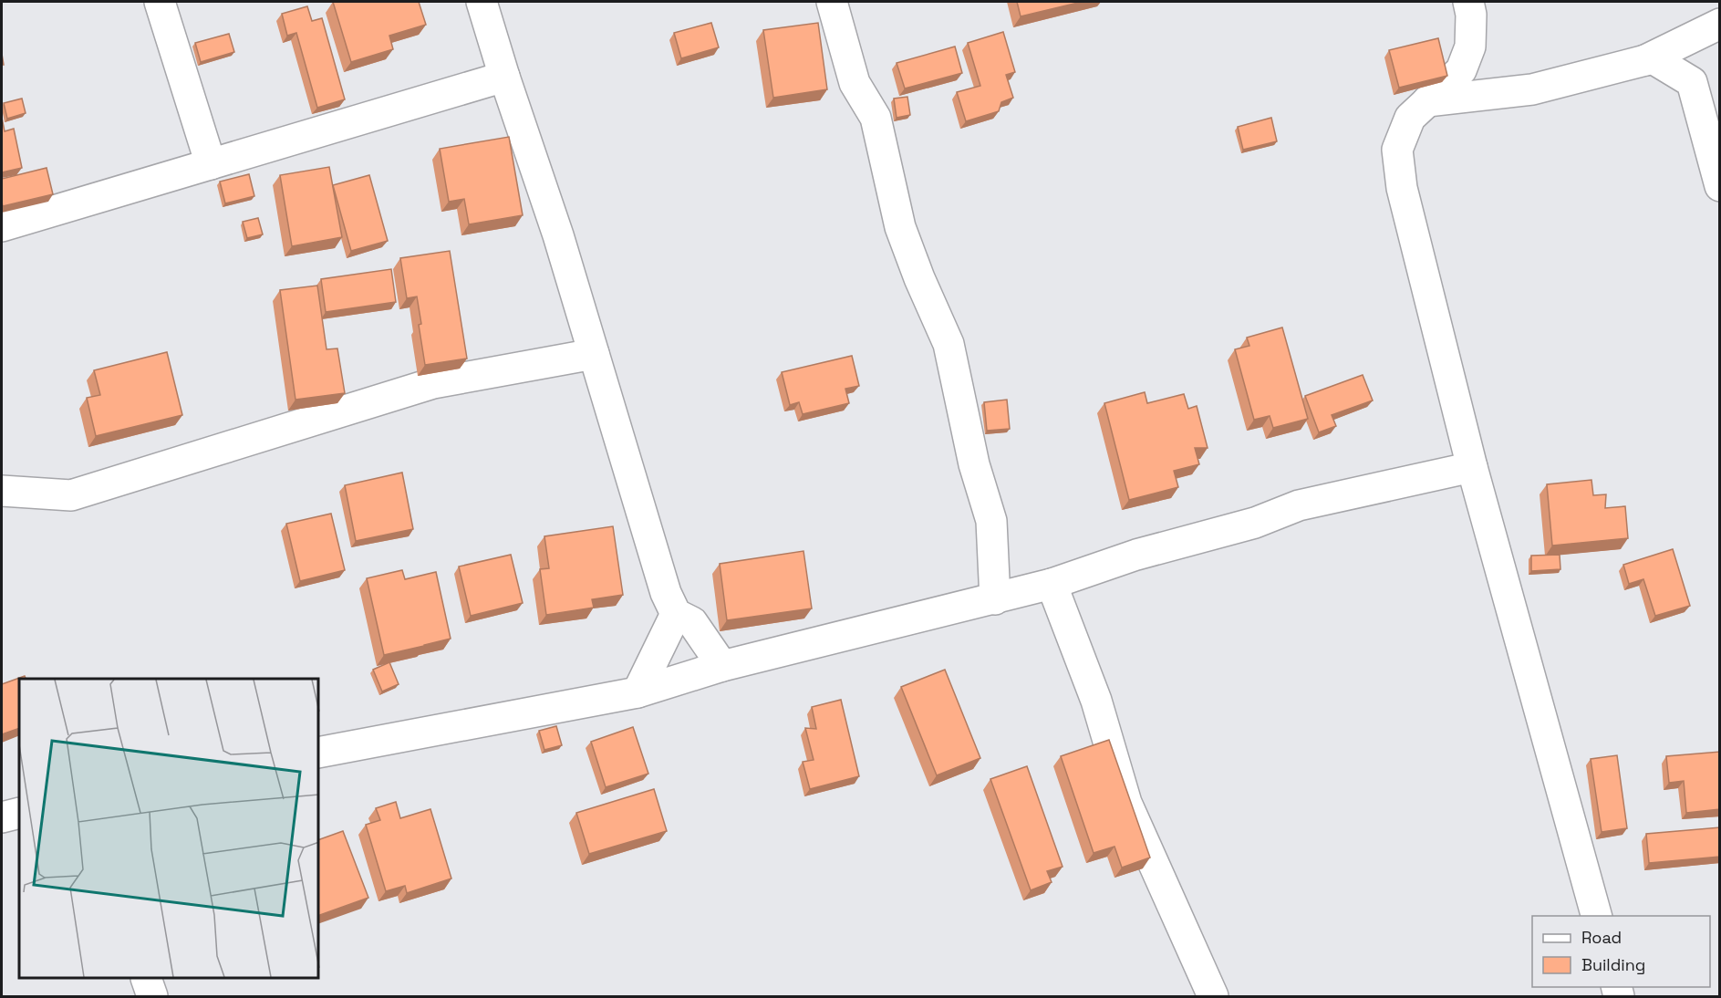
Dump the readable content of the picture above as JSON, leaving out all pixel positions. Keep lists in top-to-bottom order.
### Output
{
  "legend": ["Road", "Building"]
}
